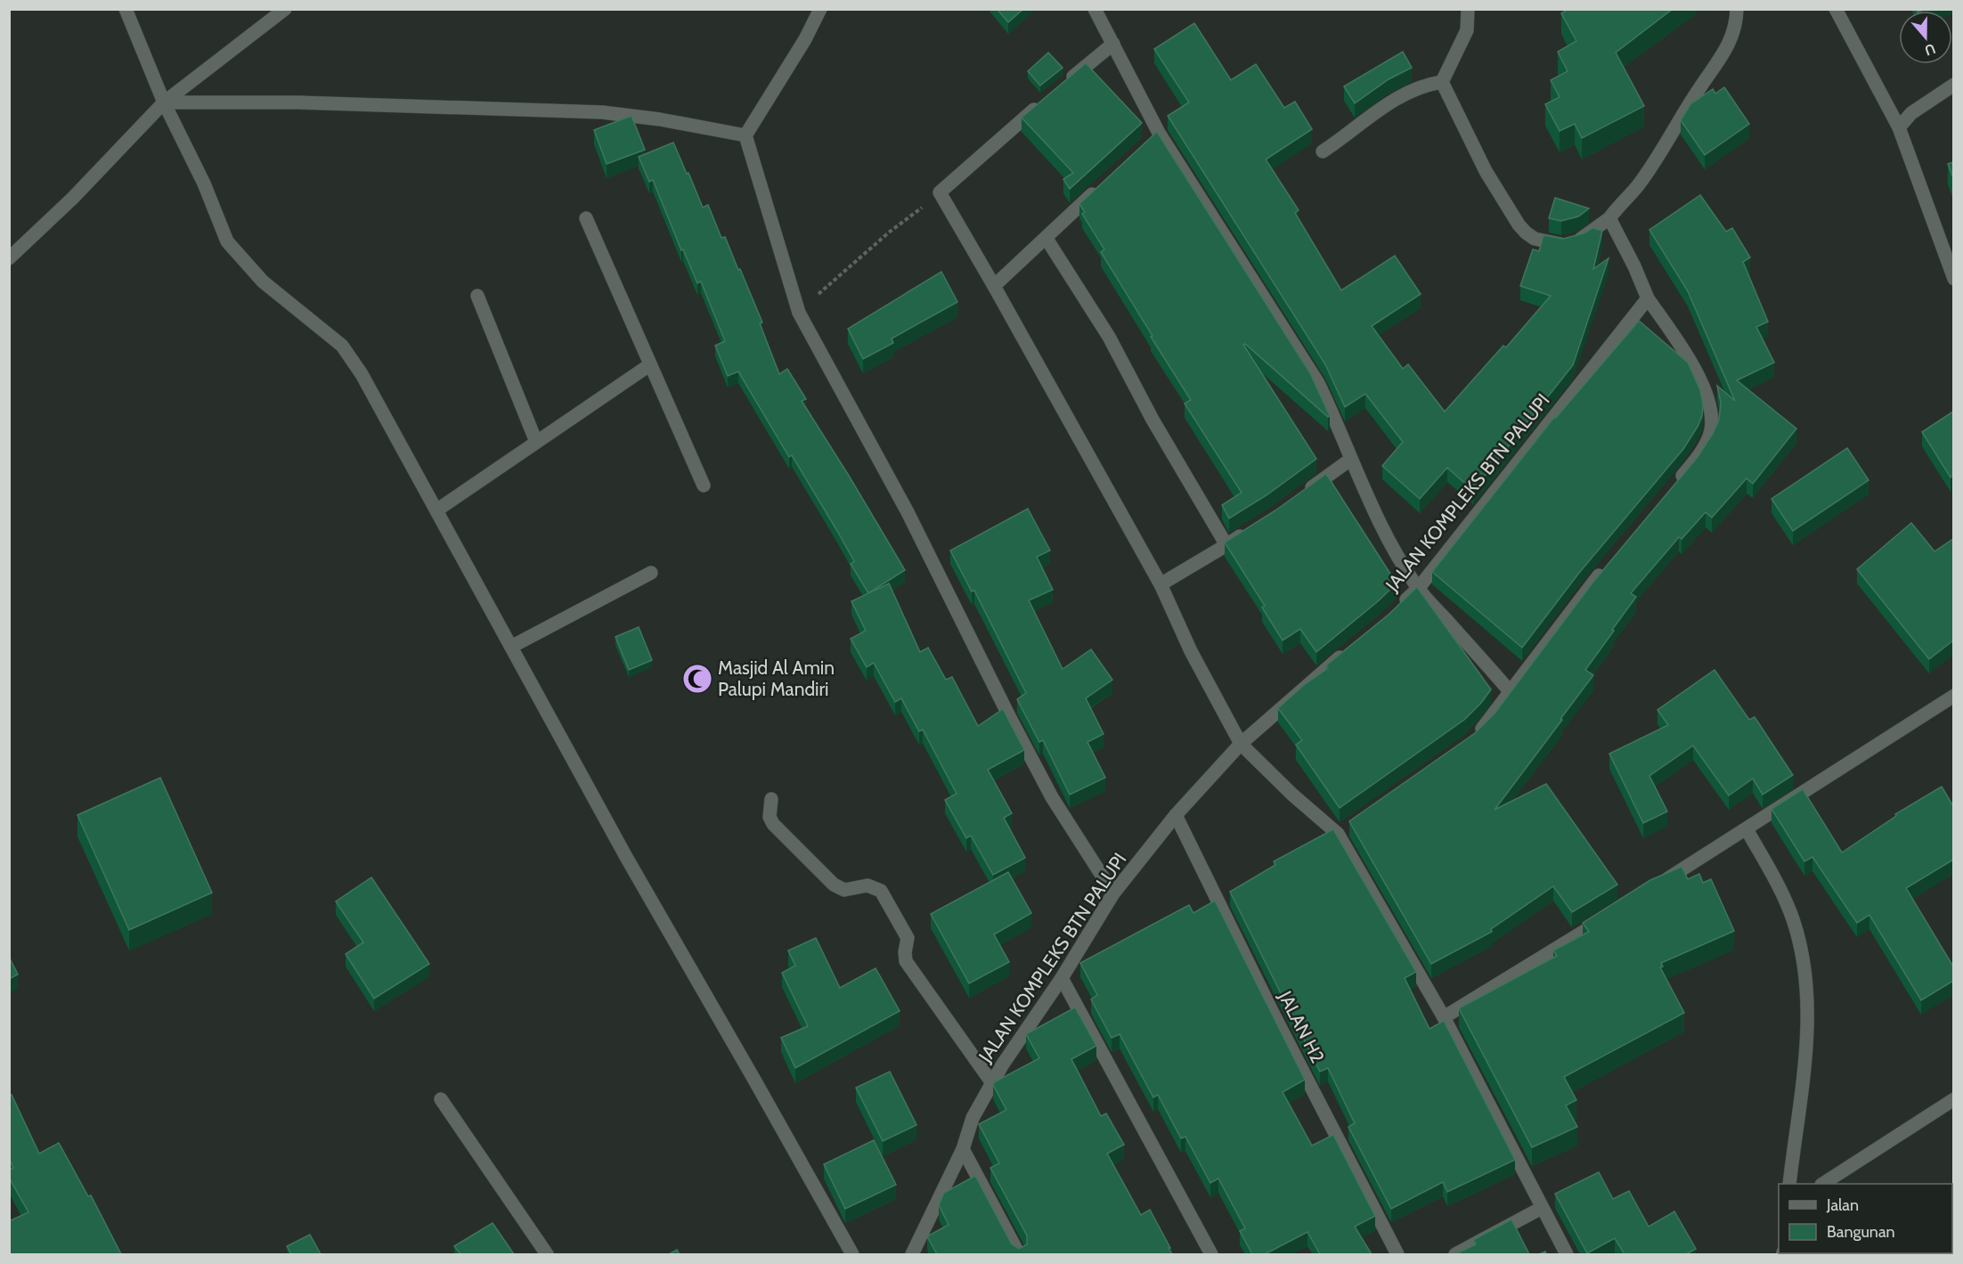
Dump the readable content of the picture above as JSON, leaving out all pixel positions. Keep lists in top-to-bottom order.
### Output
{
  "streets": {
    "street": ["JALAN KOMPLEKS BTN PALUPI", "JALAN H2"]
  },
  "crossings": [
    ["JALAN KOMPLEKS BTN PALUPI", "JALAN H2"]
  ],
  "places": {
    "mosque": ["Masjid Al Amin Palupi Mandiri"]
  },
  "legend": ["Jalan", "Bangunan"],
  "north": "bottom"
}
